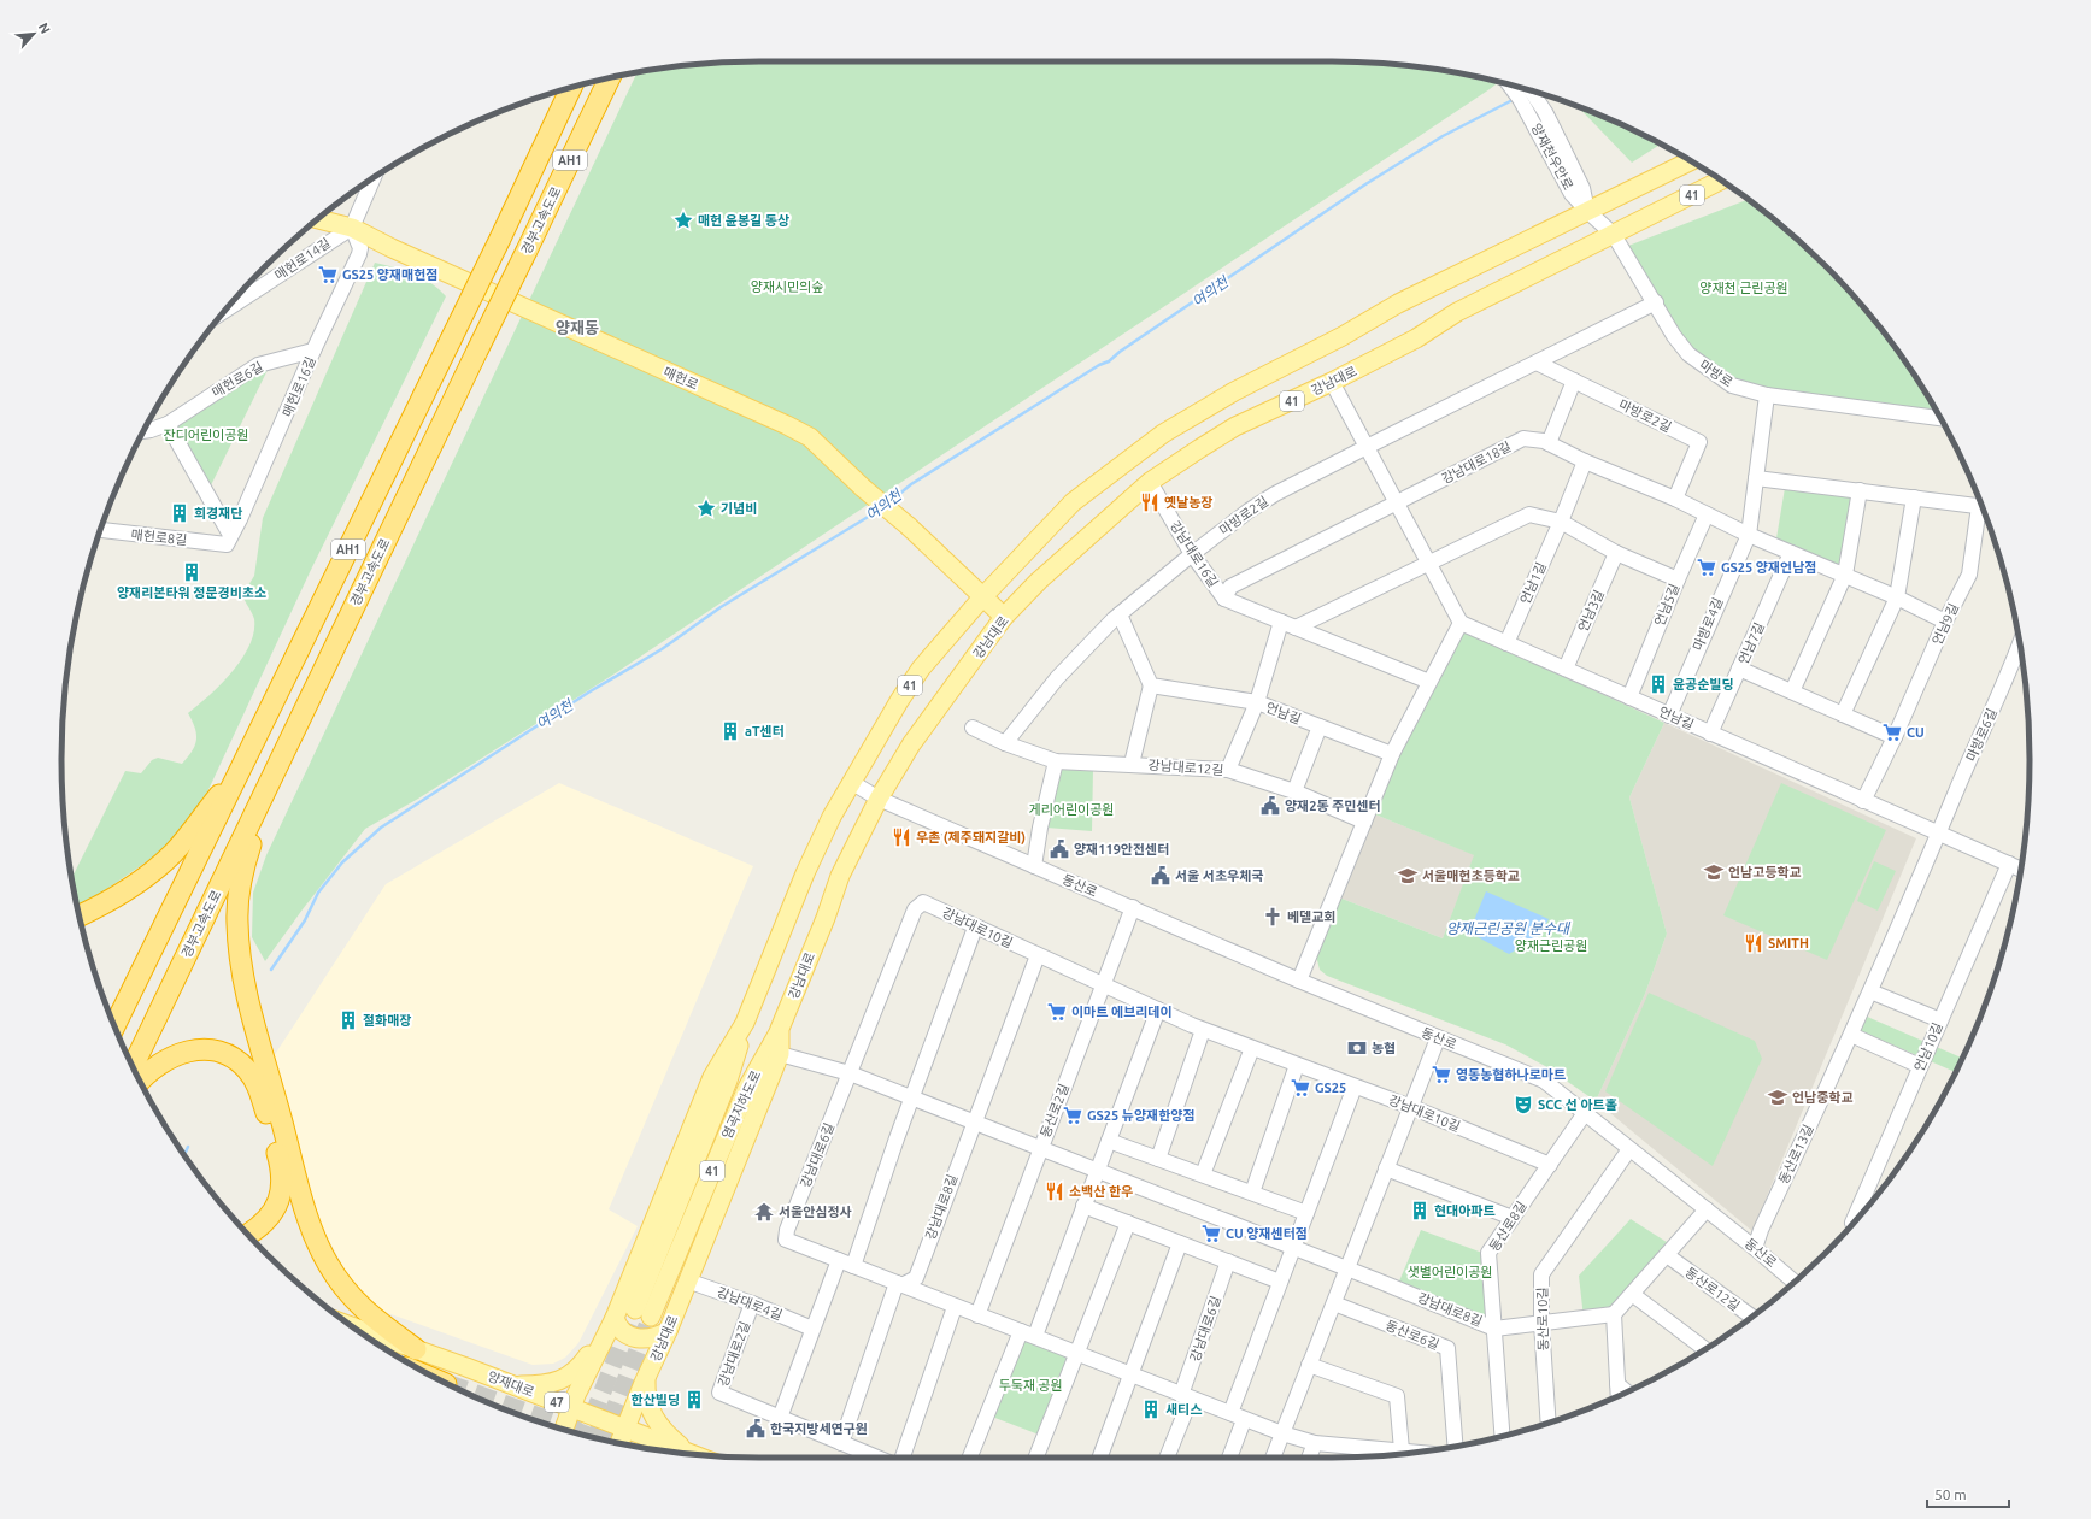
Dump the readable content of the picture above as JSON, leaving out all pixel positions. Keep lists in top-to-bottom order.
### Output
{
  "streets": {
    "highway": ["AH1", "경부고속도로"],
    "main road": [
      "41",
      "매헌로",
      "강남대로",
      "염곡지하도로",
      "양재대로",
      "47"
    ],
    "street": [
      "양재천우안로",
      "매헌로14길",
      "마방로",
      "매헌로6길",
      "매헌로16길",
      "마방로2길",
      "강남대로18길",
      "매헌로8길",
      "강남대로16길",
      "언남1길",
      "언남5길",
      "언남3길",
      "마방로4길",
      "언남9길",
      "언남7길",
      "언남길",
      "마방로6길",
      "강남대로12길",
      "동산로",
      "강남대로10길",
      "언남10길",
      "동산로2길",
      "동산로13길",
      "강남대로6길",
      "강남대로8길",
      "동산로8길",
      "동산로12길",
      "강남대로4길",
      "동산로10길",
      "동산로6길",
      "강남대로2길"
    ]
  },
  "crossings": [
    ["양재천우안로", "41"],
    ["양재천우안로", "마방로"],
    ["41", "마방로"],
    ["41", "매헌로"],
    ["41", "동산로"],
    ["41", "염곡지하도로"],
    ["매헌로14길", "매헌로"],
    ["매헌로14길", "매헌로16길"],
    ["마방로", "강남대로"],
    ["마방로", "마방로2길"],
    ["마방로", "마방로4길"],
    ["매헌로", "강남대로"],
    ["매헌로", "매헌로16길"],
    ["매헌로6길", "매헌로16길"],
    ["강남대로", "강남대로16길"],
    ["강남대로", "동산로"],
    ["강남대로", "염곡지하도로"],
    ["강남대로", "강남대로8길"],
    ["강남대로", "강남대로4길"],
    ["강남대로", "양재대로"],
    ["매헌로16길", "매헌로8길"],
    ["마방로2길", "강남대로16길"],
    ["마방로2길", "강남대로12길"],
    ["강남대로18길", "강남대로16길"],
    ["강남대로18길", "언남1길"],
    ["언남1길", "언남길"],
    ["언남5길", "언남길"],
    ["언남3길", "언남길"],
    ["마방로4길", "언남길"],
    ["언남9길", "언남길"],
    ["언남7길", "언남길"],
    ["언남길", "마방로6길"],
    ["언남길", "언남10길"],
    ["언남길", "동산로13길"],
    ["마방로6길", "동산로13길"],
    ["동산로", "동산로2길"],
    ["동산로", "동산로13길"],
    ["동산로", "동산로8길"],
    ["동산로", "동산로10길"],
    ["강남대로10길", "동산로2길"],
    ["강남대로10길", "강남대로6길"],
    ["강남대로10길", "강남대로8길"],
    ["강남대로10길", "동산로8길"],
    ["동산로2길", "강남대로6길"],
    ["동산로2길", "강남대로8길"],
    ["강남대로6길", "강남대로8길"],
    ["강남대로8길", "동산로8길"],
    ["강남대로8길", "동산로10길"],
    ["강남대로4길", "강남대로2길"]
  ],
  "districts": ["양재동"],
  "water": ["여의천", "양재근린공원 분수대"],
  "parks": [
    "양재시민의숲",
    "양재천 근린공원",
    "잔디어린이공원",
    "게리어린이공원",
    "양재근린공원",
    "샛별어린이공원",
    "두둑재 공원"
  ],
  "places": {
    "place": ["매헌 윤봉길 동상", "기념비"],
    "supermarket": [
      "GS25 양재매헌점",
      "GS25 양재언남점",
      "CU",
      "이마트 에브리데이",
      "영동농협하나로마트",
      "GS25",
      "GS25 뉴양재한양점",
      "CU 양재센터점"
    ],
    "restaurant": [
      "옛날농장",
      "우촌 (제주돼지갈비)",
      "SMITH",
      "소백산 한우"
    ],
    "building": [
      "희경재단",
      "양재리본타워 정문경비초소",
      "윤공순빌딩",
      "aT센터",
      "절화매장",
      "현대아파트",
      "한산빌딩",
      "새티스"
    ],
    "public building": [
      "양재2동 주민센터",
      "양재119안전센터",
      "서울 서초우체국",
      "한국지방세연구원"
    ],
    "school or university": ["언남고등학교", "서울매헌초등학교", "언남중학교"],
    "church": ["베델교회"],
    "bank": ["농협"],
    "theatre": ["SCC 선 아트홀"],
    "temple": ["서울안심정사"]
  },
  "scale_bar": "50 m",
  "north": "top right"
}
